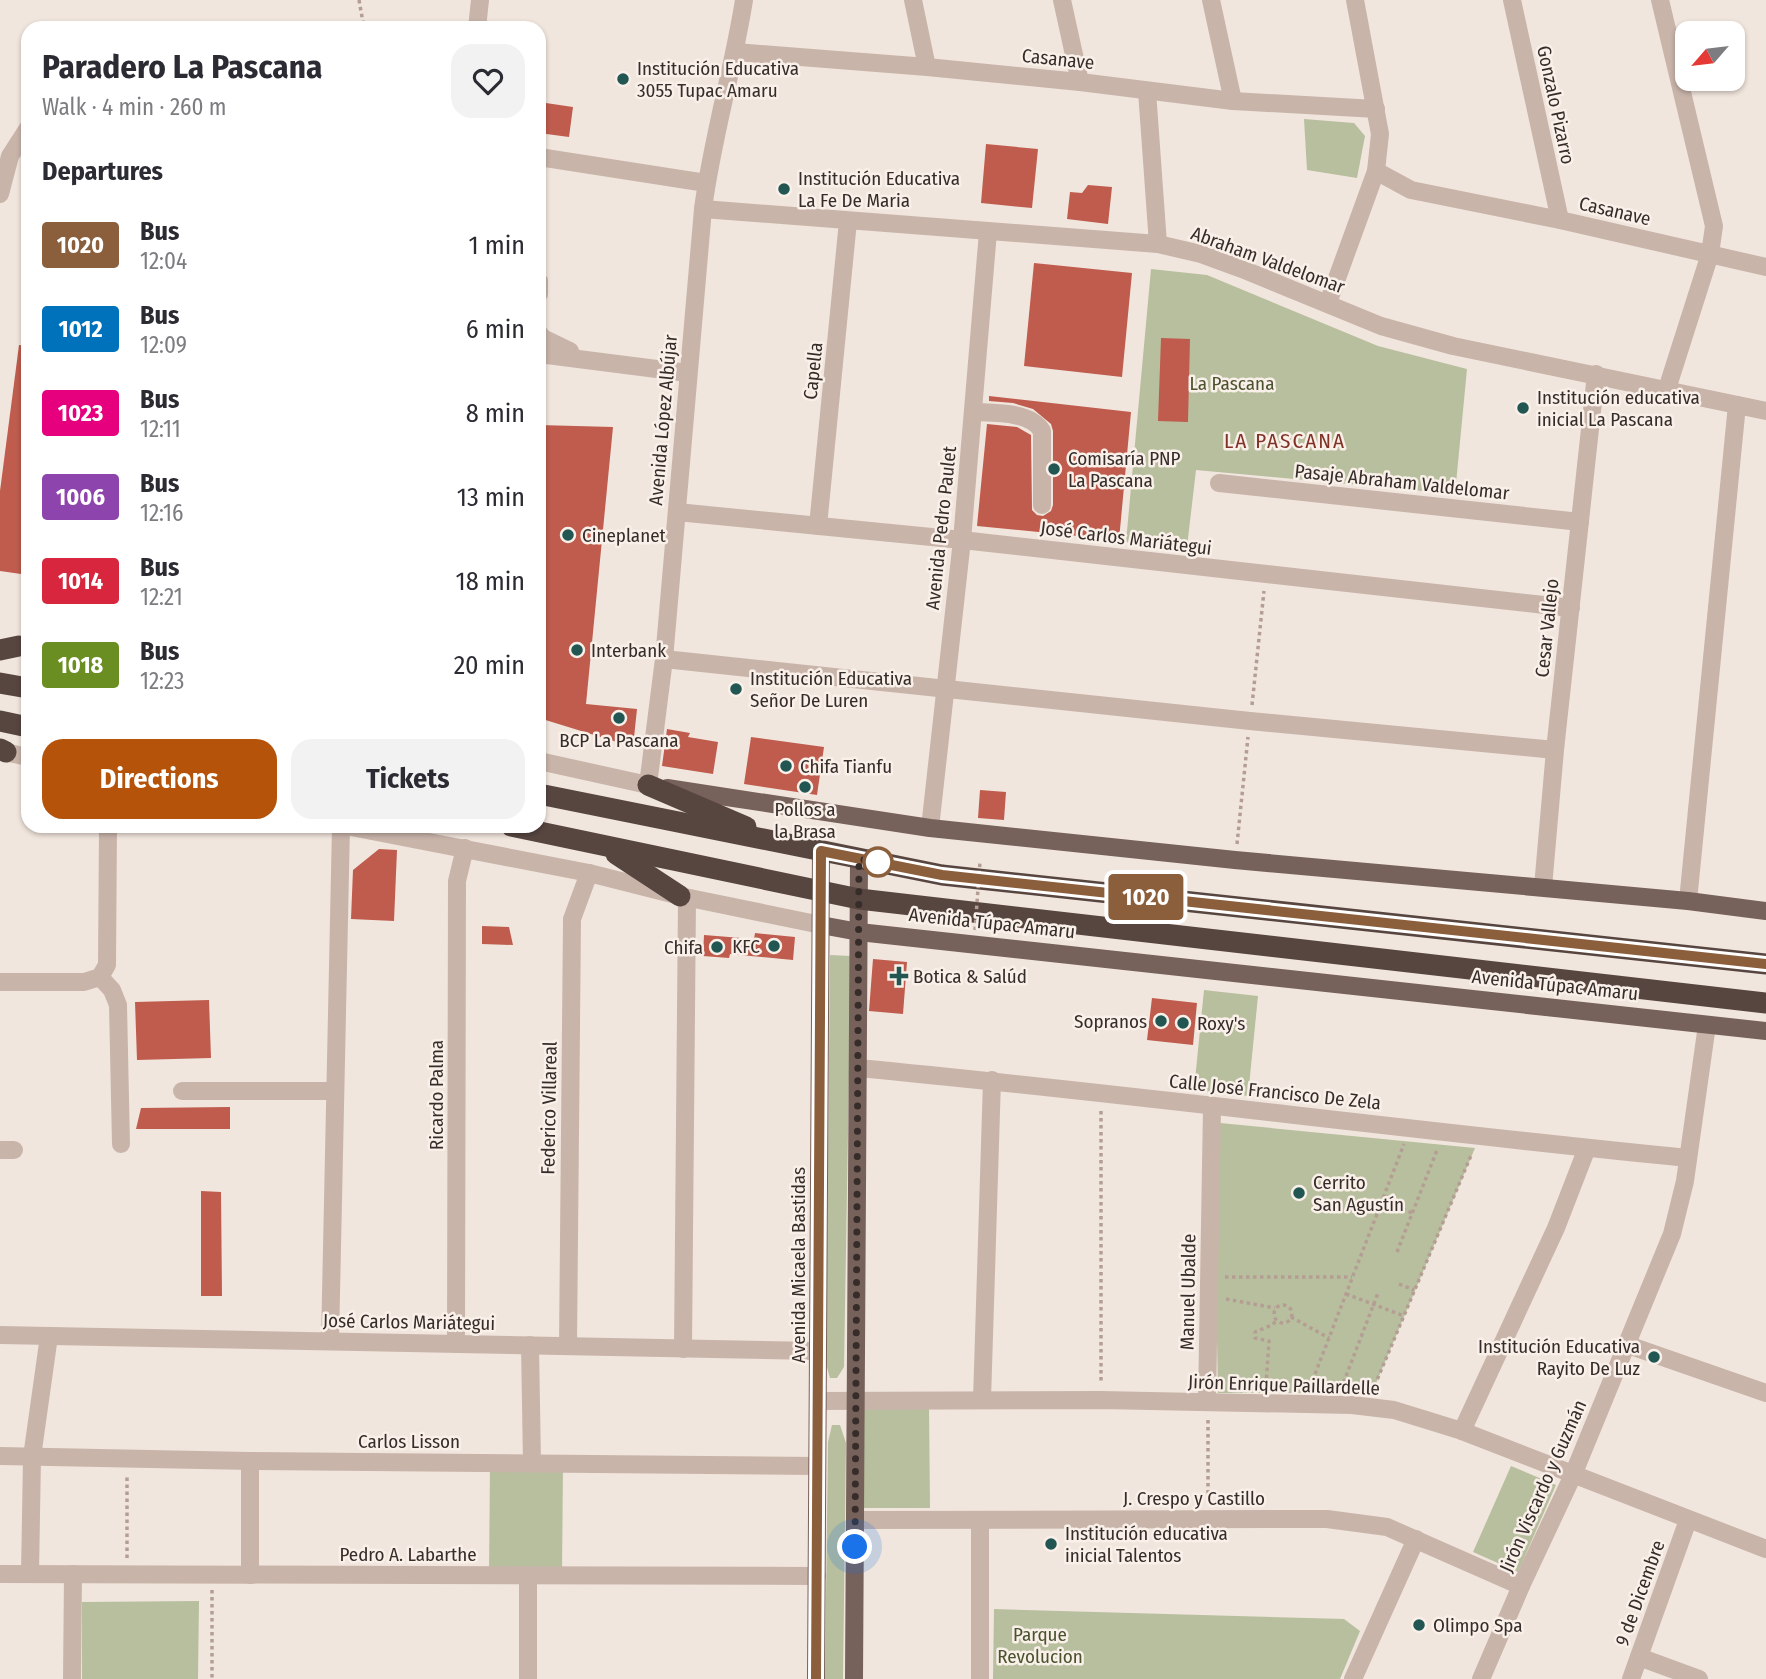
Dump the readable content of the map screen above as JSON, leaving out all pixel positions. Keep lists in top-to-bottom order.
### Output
{
  "streets": {
    "highway": ["Avenida Túpac Amaru"],
    "main road": ["Avenida Micaela Bastidas"],
    "street": [
      "Casanave",
      "Gonzalo Pizarro",
      "Abraham Valdelomar",
      "Capella",
      "Avenida López Albújar",
      "Pasaje Abraham Valdelomar",
      "Avenida Pedro Paulet",
      "José Carlos Mariátegui",
      "Cesar Vallejo",
      "Calle José Francisco De Zela",
      "Ricardo Palma",
      "Federico Villareal",
      "Manuel Ubalde",
      "Jirón Enrique Paillardelle",
      "Carlos Lisson",
      "Jirón Viscardo y Guzmán",
      "J. Crespo y Castillo",
      "Pedro A. Labarthe",
      "9 de Dicembre"
    ]
  },
  "crossings": [
    ["Casanave", "Gonzalo Pizarro"],
    ["Casanave", "Avenida López Albújar"],
    ["Abraham Valdelomar", "Capella"],
    ["Abraham Valdelomar", "Avenida López Albújar"],
    ["Abraham Valdelomar", "Avenida Pedro Paulet"],
    ["Abraham Valdelomar", "Cesar Vallejo"],
    ["Capella", "José Carlos Mariátegui"],
    ["Avenida López Albújar", "José Carlos Mariátegui"],
    ["Pasaje Abraham Valdelomar", "Cesar Vallejo"],
    ["Avenida Pedro Paulet", "José Carlos Mariátegui"],
    ["José Carlos Mariátegui", "Cesar Vallejo"],
    ["José Carlos Mariátegui", "Ricardo Palma"],
    ["José Carlos Mariátegui", "Federico Villareal"],
    ["José Carlos Mariátegui", "Avenida Micaela Bastidas"],
    ["Avenida Túpac Amaru", "Ricardo Palma"],
    ["Avenida Túpac Amaru", "Federico Villareal"],
    ["Avenida Túpac Amaru", "Avenida Micaela Bastidas"],
    ["Avenida Túpac Amaru", "Jirón Viscardo y Guzmán"],
    ["Calle José Francisco De Zela", "Manuel Ubalde"],
    ["Calle José Francisco De Zela", "Jirón Viscardo y Guzmán"],
    ["Avenida Micaela Bastidas", "Jirón Enrique Paillardelle"],
    ["Avenida Micaela Bastidas", "Carlos Lisson"],
    ["Avenida Micaela Bastidas", "Pedro A. Labarthe"],
    ["Manuel Ubalde", "Jirón Enrique Paillardelle"],
    ["Jirón Enrique Paillardelle", "Jirón Viscardo y Guzmán"],
    ["Jirón Enrique Paillardelle", "9 de Dicembre"],
    ["Jirón Viscardo y Guzmán", "J. Crespo y Castillo"]
  ],
  "districts": ["LA PASCANA"],
  "parks": ["La Pascana", "Parque Revolucion"],
  "places": {
    "other": [
      "Institución Educativa 3055 Tupac Amaru",
      "Institución Educativa La Fe De Maria",
      "Institución educativa inicial La Pascana",
      "Comisaría PNP La Pascana",
      "Cineplanet",
      "Interbank",
      "Institución Educativa Señor De Luren",
      "BCP La Pascana",
      "Chifa Tianfu",
      "Pollos a la Brasa",
      "KFC",
      "Chifa",
      "Sopranos",
      "Roxy's",
      "Cerrito San Agustín",
      "Institución Educativa Rayito De Luz",
      "Institución educativa inicial Talentos",
      "Olimpo Spa"
    ],
    "health": ["Botica & Salúd"]
  },
  "lines": ["bus line 1020"],
  "north": "bottom left",
  "page": {
    "on_map": "1020",
    "heading": [
      ["Paradero La Pascana", "Walk · 4 min · 260 m"],
      "Departures"
    ],
    "list": [
      {
        "mark": "1020",
        "name": "Bus",
        "note": "12:04",
        "value": "1 min"
      },
      {
        "mark": "1012",
        "name": "Bus",
        "note": "12:09",
        "value": "6 min"
      },
      {
        "mark": "1023",
        "name": "Bus",
        "note": "12:11",
        "value": "8 min"
      },
      {
        "mark": "1006",
        "name": "Bus",
        "note": "12:16",
        "value": "13 min"
      },
      {
        "mark": "1014",
        "name": "Bus",
        "note": "12:21",
        "value": "18 min"
      },
      {
        "mark": "1018",
        "name": "Bus",
        "note": "12:23",
        "value": "20 min"
      }
    ],
    "buttons": ["Directions", "Tickets"]
  }
}
